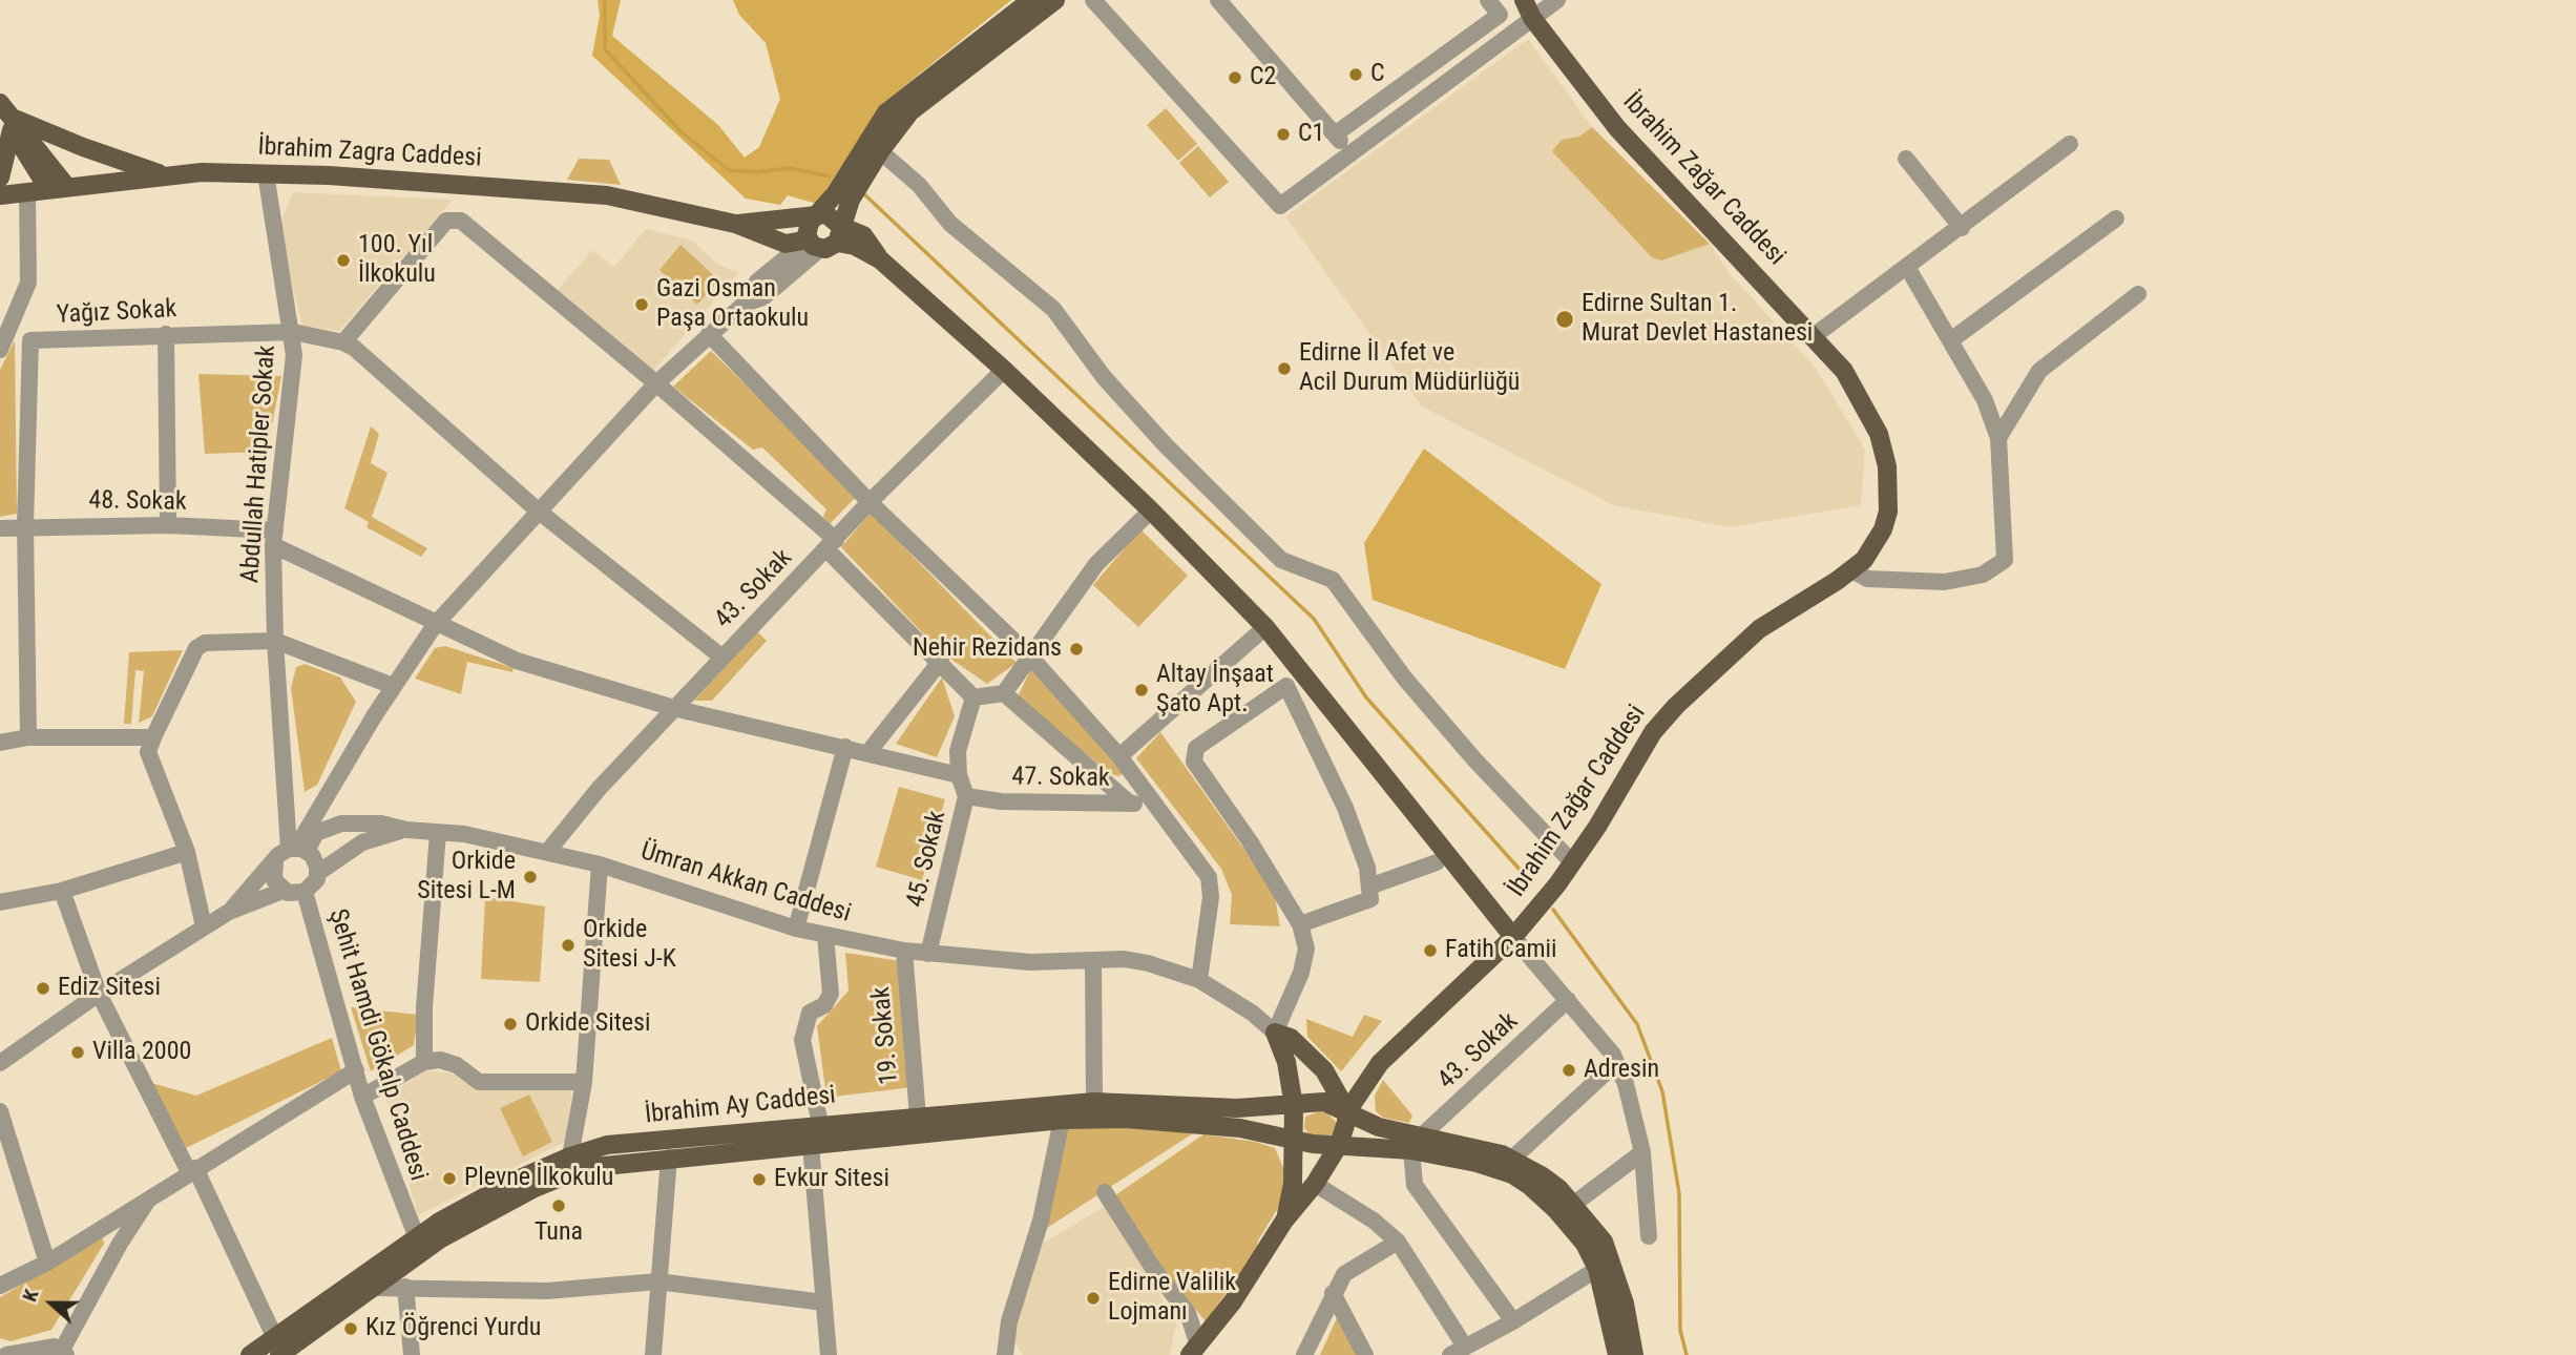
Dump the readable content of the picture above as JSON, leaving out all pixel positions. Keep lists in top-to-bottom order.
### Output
{
  "streets": {
    "main road": ["İbrahim Zagra Caddesi", "İbrahim Zağar Caddesi", "İbrahim Ay Caddesi"],
    "street": [
      "Yağız Sokak",
      "Abdullah Hatipler Sokak",
      "48. Sokak",
      "43. Sokak",
      "47. Sokak",
      "45. Sokak",
      "Ümran Akkan Caddesi",
      "19. Sokak",
      "Şehit Hamdi Gökalp Caddesi"
    ]
  },
  "crossings": [
    ["İbrahim Zagra Caddesi", "Abdullah Hatipler Sokak"],
    ["İbrahim Zağar Caddesi", "İbrahim Ay Caddesi"],
    ["Yağız Sokak", "Abdullah Hatipler Sokak"],
    ["Yağız Sokak", "48. Sokak"],
    ["Abdullah Hatipler Sokak", "48. Sokak"],
    ["Abdullah Hatipler Sokak", "Ümran Akkan Caddesi"],
    ["Abdullah Hatipler Sokak", "Şehit Hamdi Gökalp Caddesi"],
    ["43. Sokak", "Ümran Akkan Caddesi"],
    ["43. Sokak", "İbrahim Ay Caddesi"],
    ["47. Sokak", "45. Sokak"],
    ["45. Sokak", "Ümran Akkan Caddesi"],
    ["Ümran Akkan Caddesi", "19. Sokak"],
    ["Ümran Akkan Caddesi", "Şehit Hamdi Gökalp Caddesi"],
    ["19. Sokak", "İbrahim Ay Caddesi"],
    ["Şehit Hamdi Gökalp Caddesi", "İbrahim Ay Caddesi"]
  ],
  "places": [
    "C",
    "C2",
    "C1",
    "100. Yıl İlkokulu",
    "Gazi Osman Paşa Ortaokulu",
    "Edirne Sultan 1. Murat Devlet Hastanesi",
    "Edirne İl Afet ve Acil Durum Müdürlüğü",
    "Nehir Rezidans",
    "Altay İnşaat Şato Apt.",
    "Orkide Sitesi L-M",
    "Orkide Sitesi J-K",
    "Fatih Camii",
    "Ediz Sitesi",
    "Orkide Sitesi",
    "Villa 2000",
    "Adresin",
    "Plevne İlkokulu",
    "Evkur Sitesi",
    "Tuna",
    "Edirne Valilik Lojmanı",
    "Kız Öğrenci Yurdu"
  ],
  "north": "left"
}
